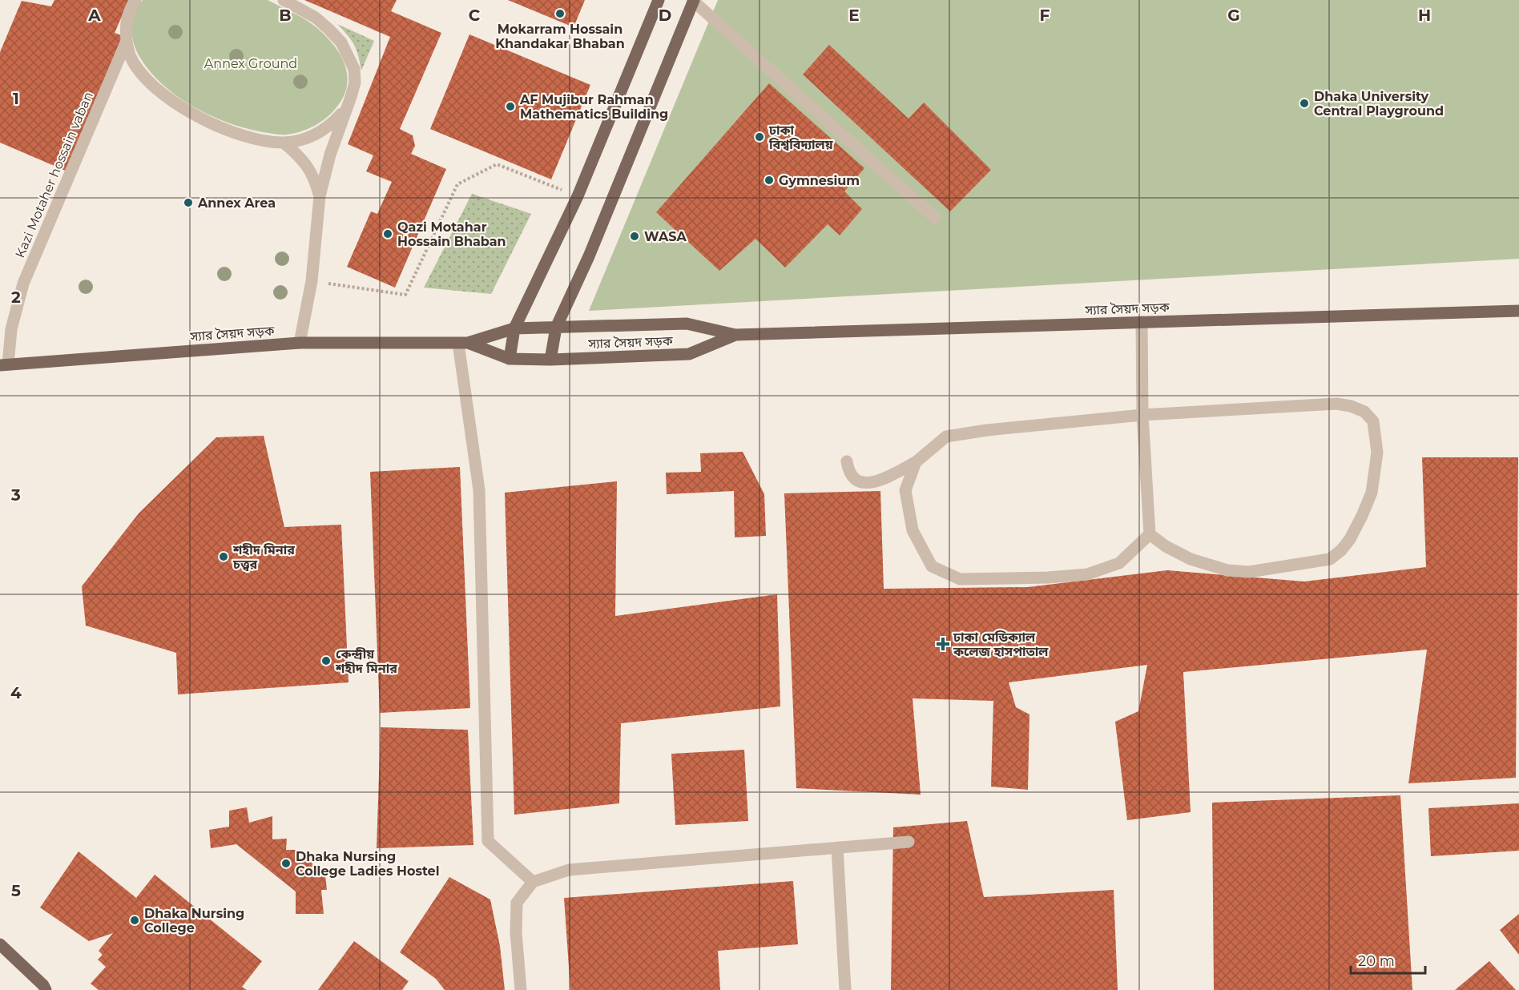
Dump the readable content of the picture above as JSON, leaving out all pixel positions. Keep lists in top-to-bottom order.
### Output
{
  "streets": {
    "main road": ["স্যার সৈয়দ সড়ক"],
    "lane": ["Kazi Motaher hossain vaban"]
  },
  "crossings": [
    ["Kazi Motaher hossain vaban", "স্যার সৈয়দ সড়ক"]
  ],
  "parks": ["Annex Ground"],
  "places": {
    "other": [
      "Mokarram Hossain Khandakar Bhaban",
      "Dhaka University Central Playground",
      "AF Mujibur Rahman Mathematics Building",
      "ঢাকা বিশ্ববিদ্যালয়",
      "Gymnesium",
      "Annex Area",
      "Qazi Motahar Hossain Bhaban",
      "WASA",
      "শহীদ মিনার চত্ত্বর",
      "কেন্দ্রীয় শহীদ মিনার",
      "Dhaka Nursing College Ladies Hostel",
      "Dhaka Nursing College"
    ],
    "health": ["ঢাকা মেডিক্যাল কলেজ হাসপাতাল"]
  },
  "scale_bar": "20 m",
  "grid": {
    "columns": [
      "A",
      "B",
      "C",
      "D",
      "E",
      "F",
      "G",
      "H"
    ],
    "rows": [
      "1",
      "2",
      "3",
      "4",
      "5"
    ]
  }
}
